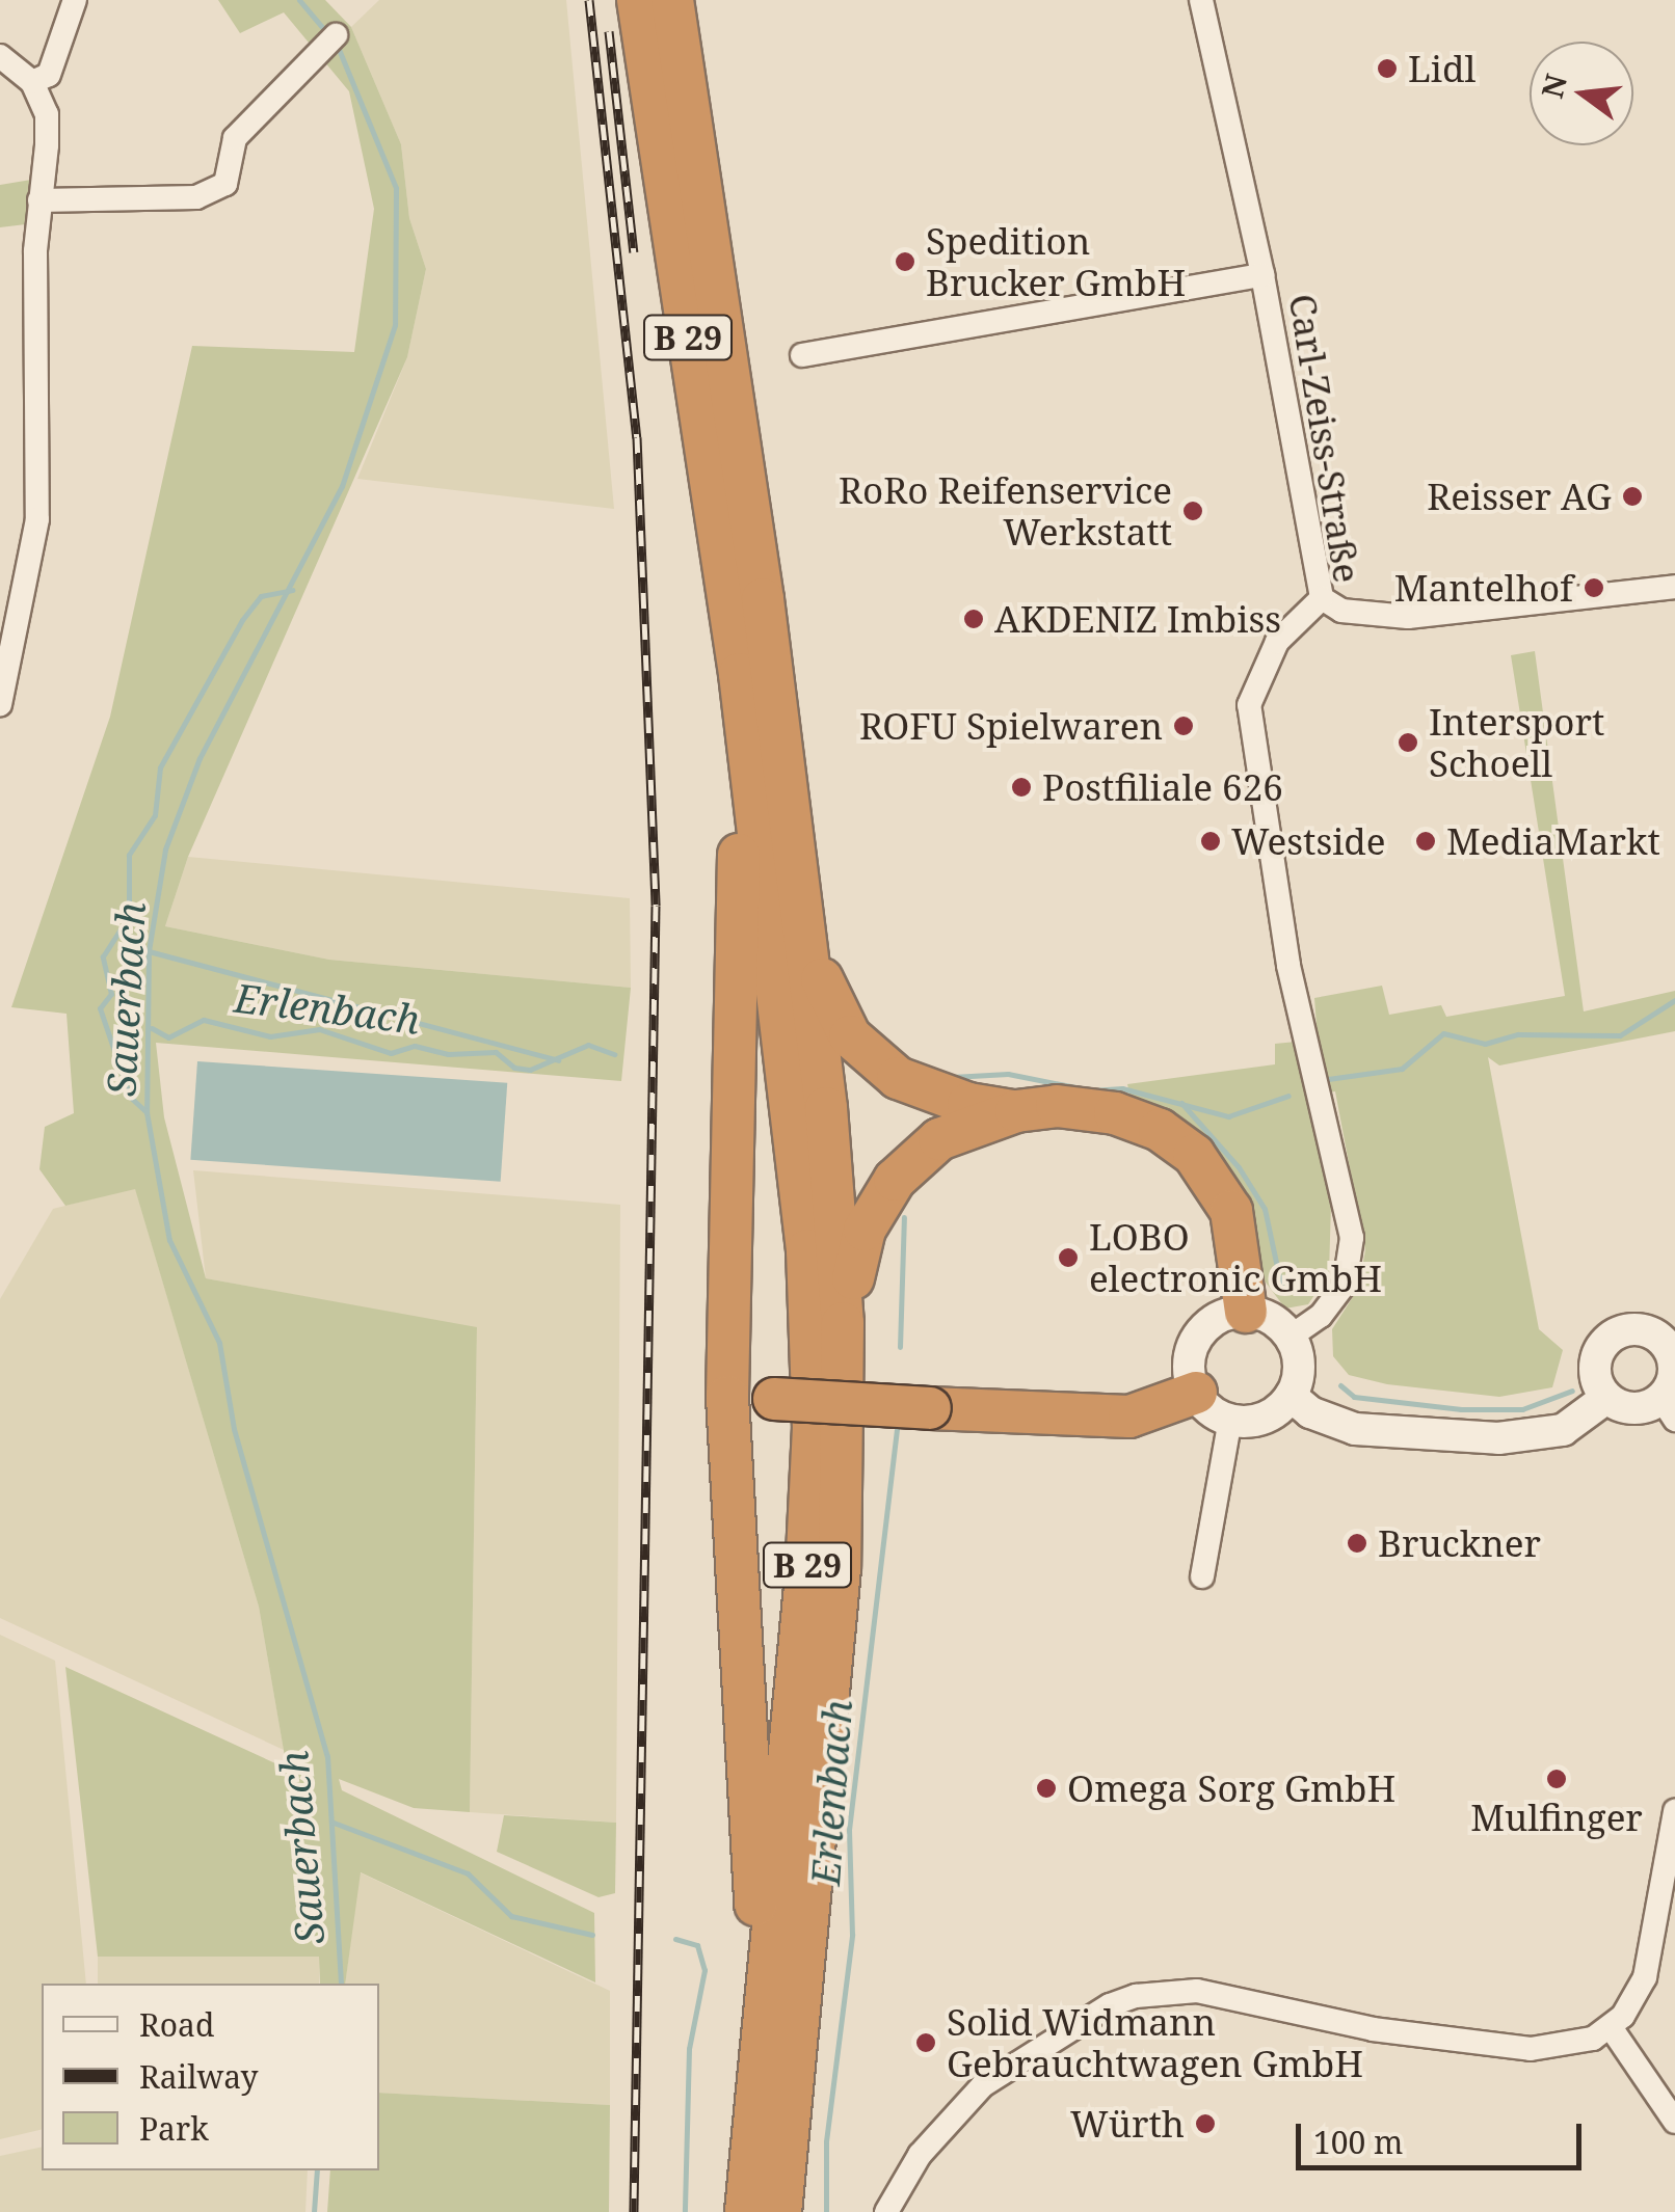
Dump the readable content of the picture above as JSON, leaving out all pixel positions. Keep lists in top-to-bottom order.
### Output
{
  "streets": {
    "highway": ["B 29"],
    "street": ["Carl-Zeiss-Straße"]
  },
  "water": ["Sauerbach", "Erlenbach"],
  "places": [
    "Lidl",
    "Spedition Brucker GmbH",
    "Reisser AG",
    "RoRo Reifenservice Werkstatt",
    "Mantelhof",
    "AKDENIZ Imbiss",
    "ROFU Spielwaren",
    "Intersport Schoell",
    "Postfiliale 626",
    "Westside",
    "MediaMarkt",
    "LOBO electronic GmbH",
    "Bruckner",
    "Mulfinger",
    "Omega Sorg GmbH",
    "Solid Widmann Gebrauchtwagen GmbH",
    "Würth"
  ],
  "legend": ["Road", "Railway", "Park"],
  "scale_bar": "100 m",
  "north": "left"
}
